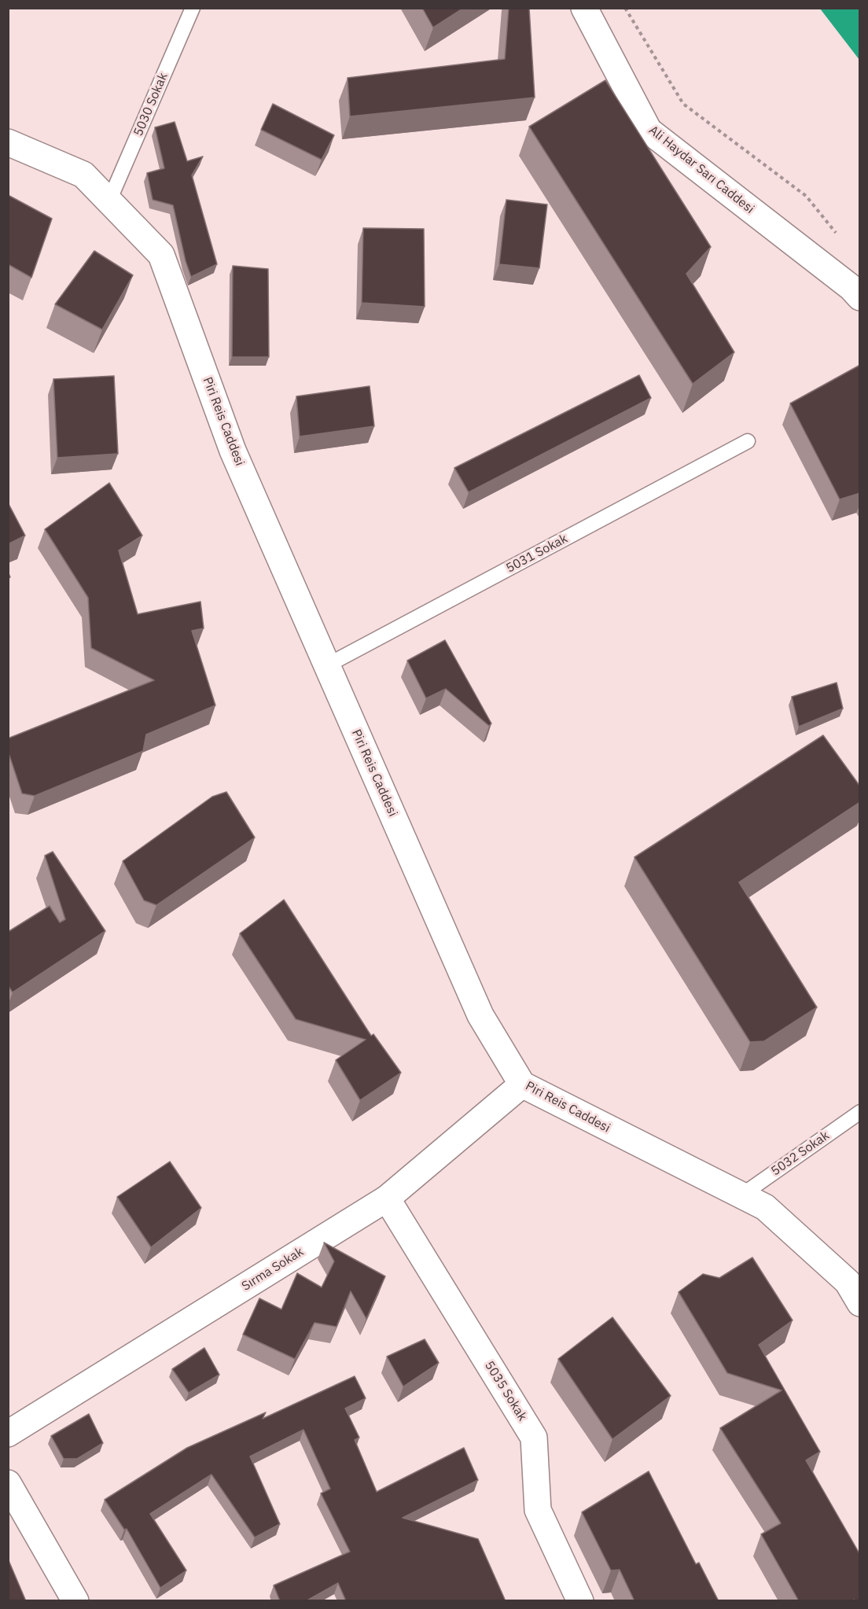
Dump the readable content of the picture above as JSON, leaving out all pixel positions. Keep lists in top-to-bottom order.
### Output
{
  "streets": {
    "street": [
      "Ali Haydar Sarı Caddesi",
      "Piri Reis Caddesi",
      "Sırma Sokak",
      "5035 Sokak"
    ],
    "lane": ["5030 Sokak", "5031 Sokak", "5032 Sokak"]
  },
  "crossings": [
    ["5030 Sokak", "Piri Reis Caddesi"],
    ["Piri Reis Caddesi", "5031 Sokak"],
    ["Piri Reis Caddesi", "5032 Sokak"],
    ["Piri Reis Caddesi", "Sırma Sokak"],
    ["Sırma Sokak", "5035 Sokak"]
  ]
}
